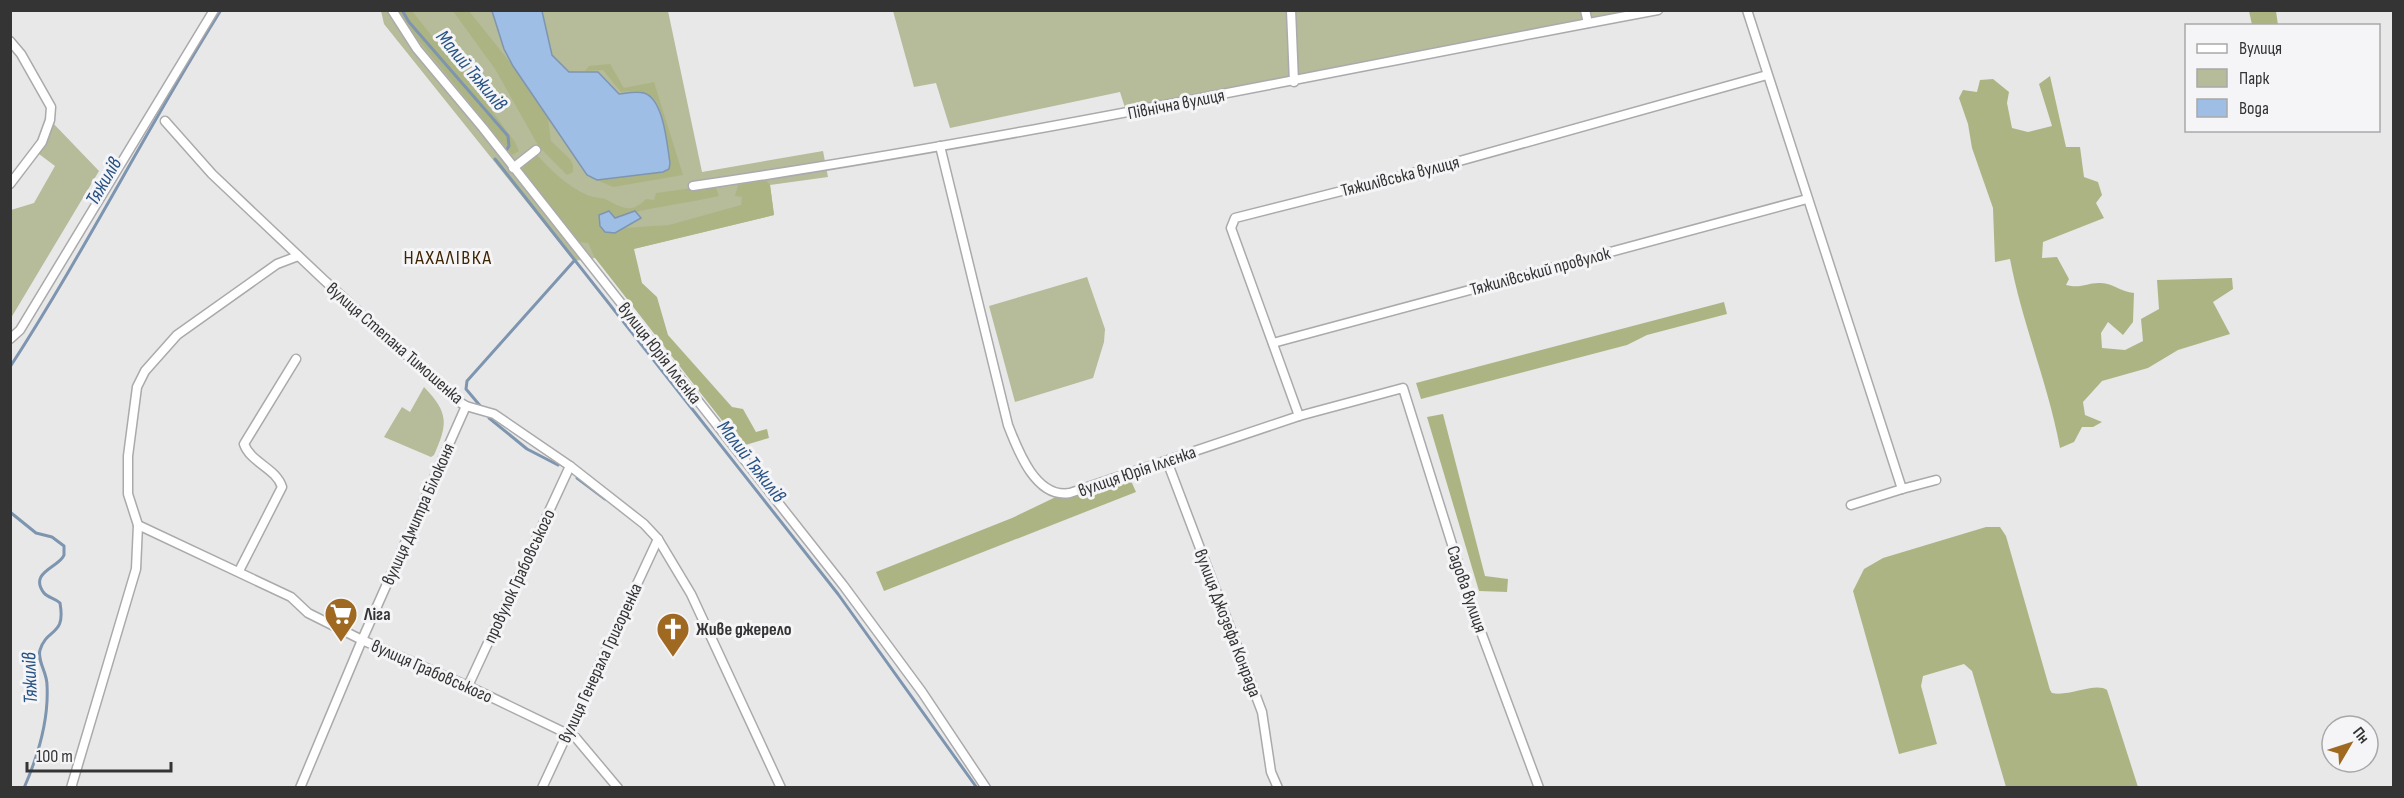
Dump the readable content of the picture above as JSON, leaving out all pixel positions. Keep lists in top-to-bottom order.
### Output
{
  "streets": {
    "street": [
      "Північна вулиця",
      "Тяжилівська вулиця",
      "Тяжилівський провулок",
      "вулиця Степана Тимошенка",
      "вулиця Юрія Іллєнка",
      "вулиця Дмитра Білоконя",
      "провулок Грабовського",
      "Садова вулиця",
      "вулиця Джозефа Конрада",
      "вулиця Генерала Григоренка",
      "вулиця Грабовського"
    ]
  },
  "crossings": [
    ["Північна вулиця", "вулиця Юрія Іллєнка"],
    ["Тяжилівська вулиця", "Тяжилівський провулок"],
    ["Тяжилівська вулиця", "вулиця Юрія Іллєнка"],
    ["вулиця Степана Тимошенка", "вулиця Дмитра Білоконя"],
    ["вулиця Степана Тимошенка", "провулок Грабовського"],
    ["вулиця Степана Тимошенка", "вулиця Генерала Григоренка"],
    ["вулиця Юрія Іллєнка", "Садова вулиця"],
    ["вулиця Юрія Іллєнка", "вулиця Джозефа Конрада"],
    ["вулиця Дмитра Білоконя", "вулиця Грабовського"],
    ["провулок Грабовського", "вулиця Грабовського"],
    ["вулиця Генерала Григоренка", "вулиця Грабовського"]
  ],
  "districts": ["НАХАЛІВКА"],
  "water": ["Малий Тяжилів", "Тяжилів"],
  "places": {
    "supermarket": ["Ліга"],
    "church": ["Живе джерело"]
  },
  "legend": ["Вулиця", "Парк", "Вода"],
  "scale_bar": "100 m",
  "north": "top right"
}
